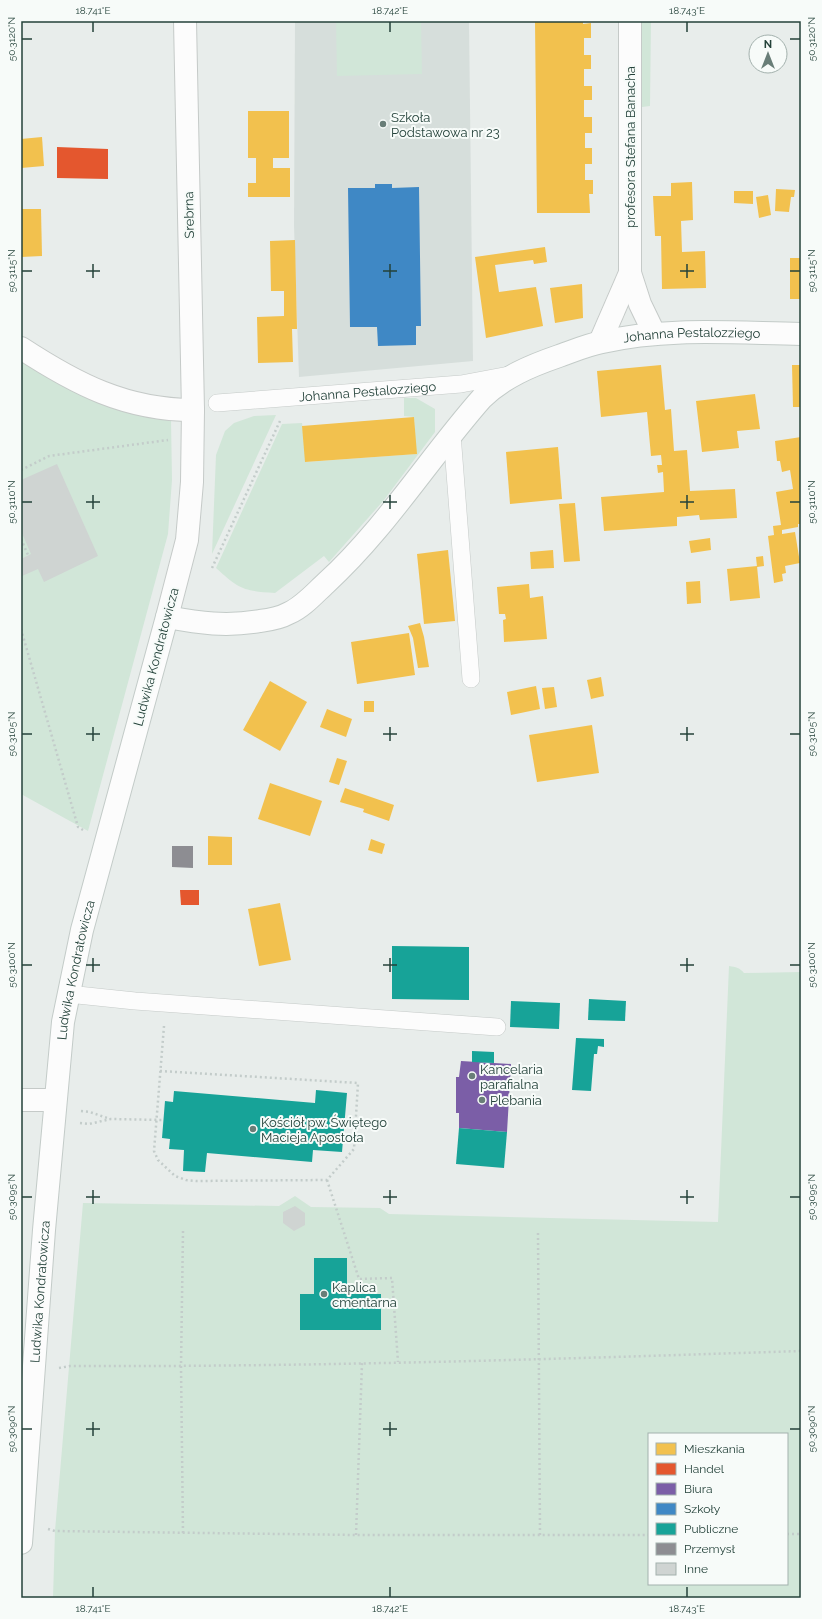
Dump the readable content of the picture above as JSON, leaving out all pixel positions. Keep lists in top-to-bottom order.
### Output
{
  "streets": {
    "street": [
      "profesora Stefana Banacha",
      "Srebrna",
      "Johanna Pestalozziego",
      "Ludwika Kondratowicza"
    ]
  },
  "crossings": [
    ["profesora Stefana Banacha", "Johanna Pestalozziego"],
    ["Srebrna", "Ludwika Kondratowicza"],
    ["Johanna Pestalozziego", "Ludwika Kondratowicza"]
  ],
  "places": [
    "Szkoła Podstawowa nr 23",
    "Kancelaria parafialna",
    "Plebania",
    "Kościół pw. Świętego Macieja Apostoła",
    "Kaplica cmentarna"
  ],
  "legend": [
    "Mieszkania",
    "Handel",
    "Biura",
    "Szkoły",
    "Publiczne",
    "Przemysł",
    "Inne"
  ],
  "north": "top",
  "coordinates": [
    "18.741°E",
    "18.742°E",
    "18.743°E",
    "50.3120°N",
    "50.3115°N",
    "50.3110°N",
    "50.3105°N",
    "50.3100°N",
    "50.3095°N",
    "50.3090°N"
  ]
}
